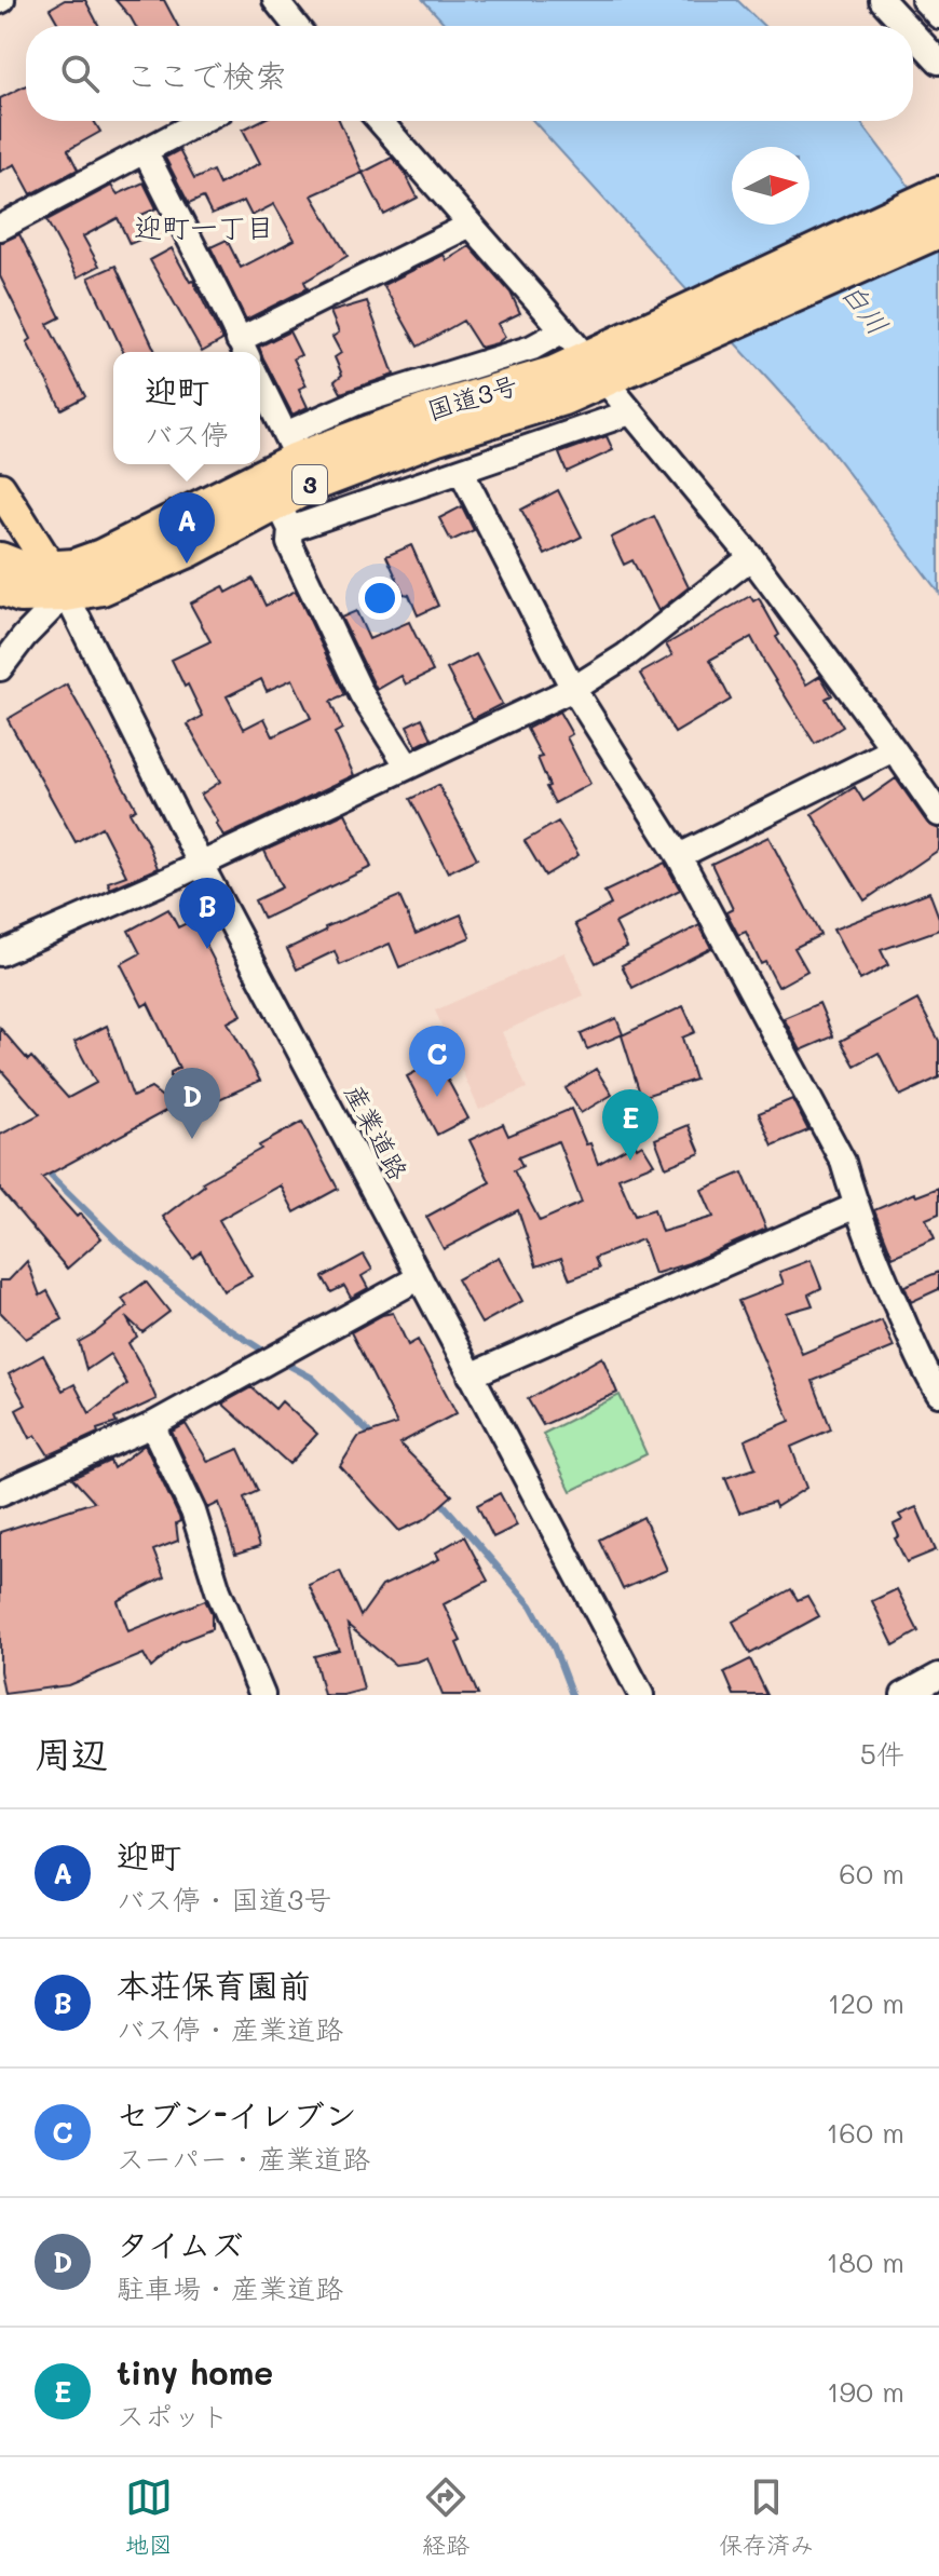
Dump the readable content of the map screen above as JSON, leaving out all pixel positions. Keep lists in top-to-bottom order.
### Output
{
  "streets": {
    "highway": ["国道3号", "3"],
    "street": ["産業道路"]
  },
  "crossings": [
    ["国道3号", "産業道路"]
  ],
  "districts": ["迎町一丁目"],
  "water": ["白川"],
  "north": "right",
  "page": {
    "search": "ここで検索",
    "popup": ["迎町", "バス停"],
    "pins": [
      "A",
      "B",
      "C",
      "D",
      "E"
    ],
    "heading": ["周辺", "5件"],
    "list": [
      {
        "mark": "A",
        "name": "迎町",
        "note": "バス停 · 国道3号",
        "value": "60 m"
      },
      {
        "mark": "B",
        "name": "本荘保育園前",
        "note": "バス停 · 産業道路",
        "value": "120 m"
      },
      {
        "mark": "C",
        "name": "セブン-イレブン",
        "note": "スーパー · 産業道路",
        "value": "160 m"
      },
      {
        "mark": "D",
        "name": "タイムズ",
        "note": "駐車場 · 産業道路",
        "value": "180 m"
      },
      {
        "mark": "E",
        "name": "tiny home",
        "note": "スポット",
        "value": "190 m"
      }
    ],
    "nav": ["地図", "経路", "保存済み"]
  }
}
